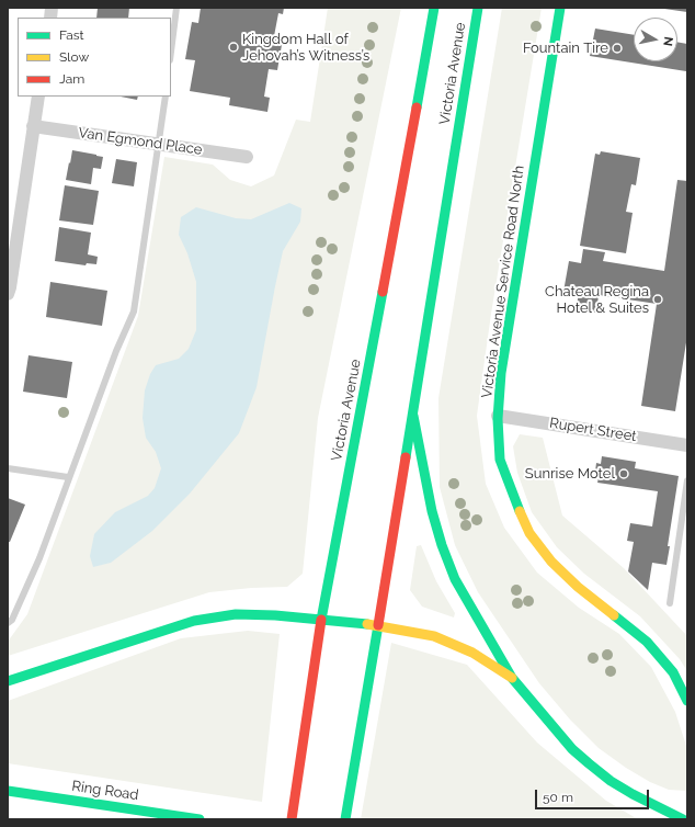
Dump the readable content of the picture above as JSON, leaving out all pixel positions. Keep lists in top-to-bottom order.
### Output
{
  "streets": {
    "main road": ["Victoria Avenue", "Victoria Avenue Service Road North", "Ring Road"],
    "street": ["Van Egmond Place", "Rupert Street"]
  },
  "crossings": [
    ["Victoria Avenue Service Road North", "Rupert Street"]
  ],
  "places": [
    "Kingdom Hall of Jehovah’s Witness’s",
    "Fountain Tire",
    "Chateau Regina Hotel & Suites",
    "Sunrise Motel"
  ],
  "legend": ["Fast", "Slow", "Jam"],
  "scale_bar": "50 m",
  "north": "right"
}
